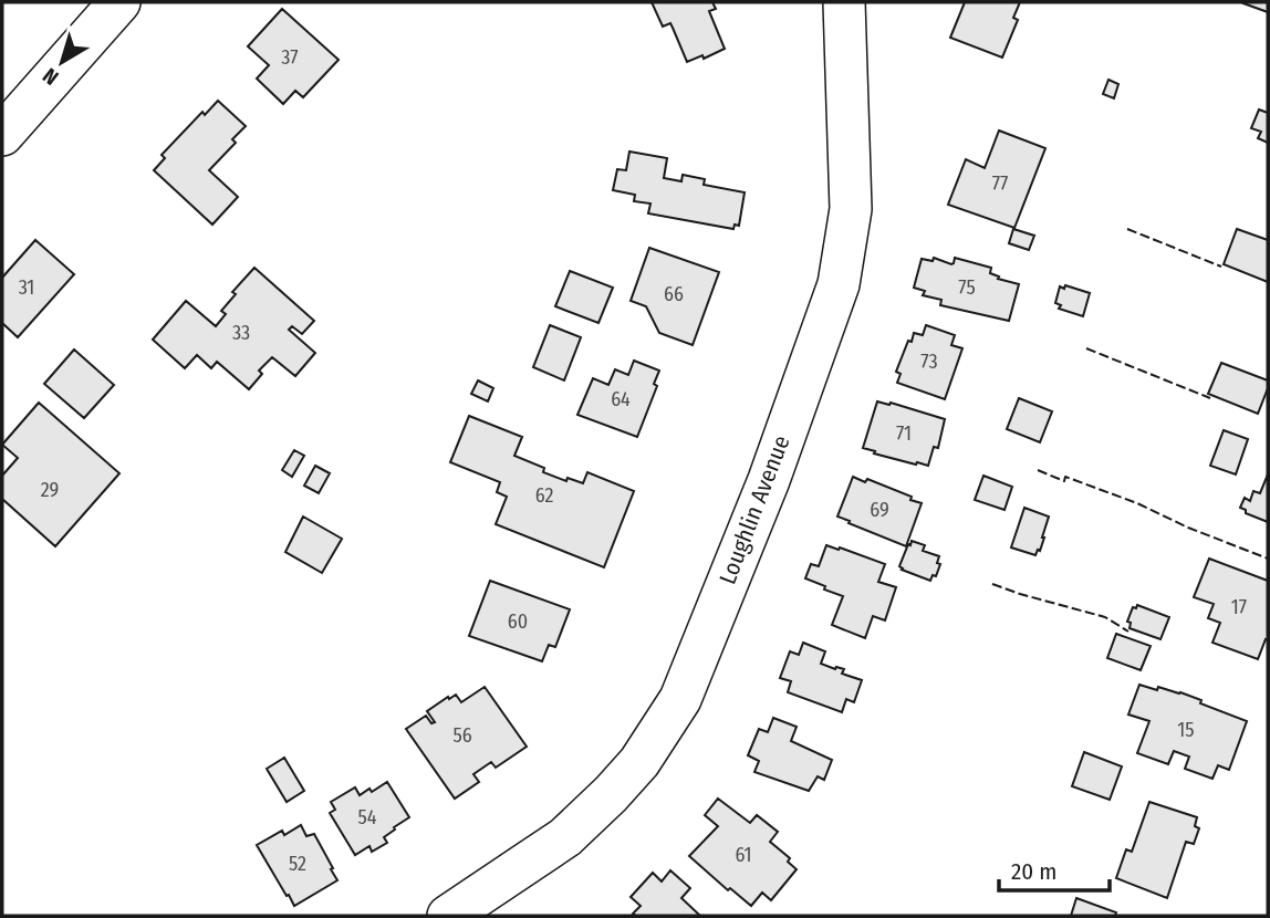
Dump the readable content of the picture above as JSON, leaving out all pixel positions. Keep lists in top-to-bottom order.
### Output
{
  "streets": {
    "street": ["Loughlin Avenue"]
  },
  "house_numbers": [
    "37",
    "77",
    "31",
    "75",
    "66",
    "33",
    "73",
    "64",
    "71",
    "29",
    "62",
    "69",
    "17",
    "60",
    "15",
    "56",
    "54",
    "61",
    "52"
  ],
  "scale_bar": "20 m",
  "north": "bottom left"
}
